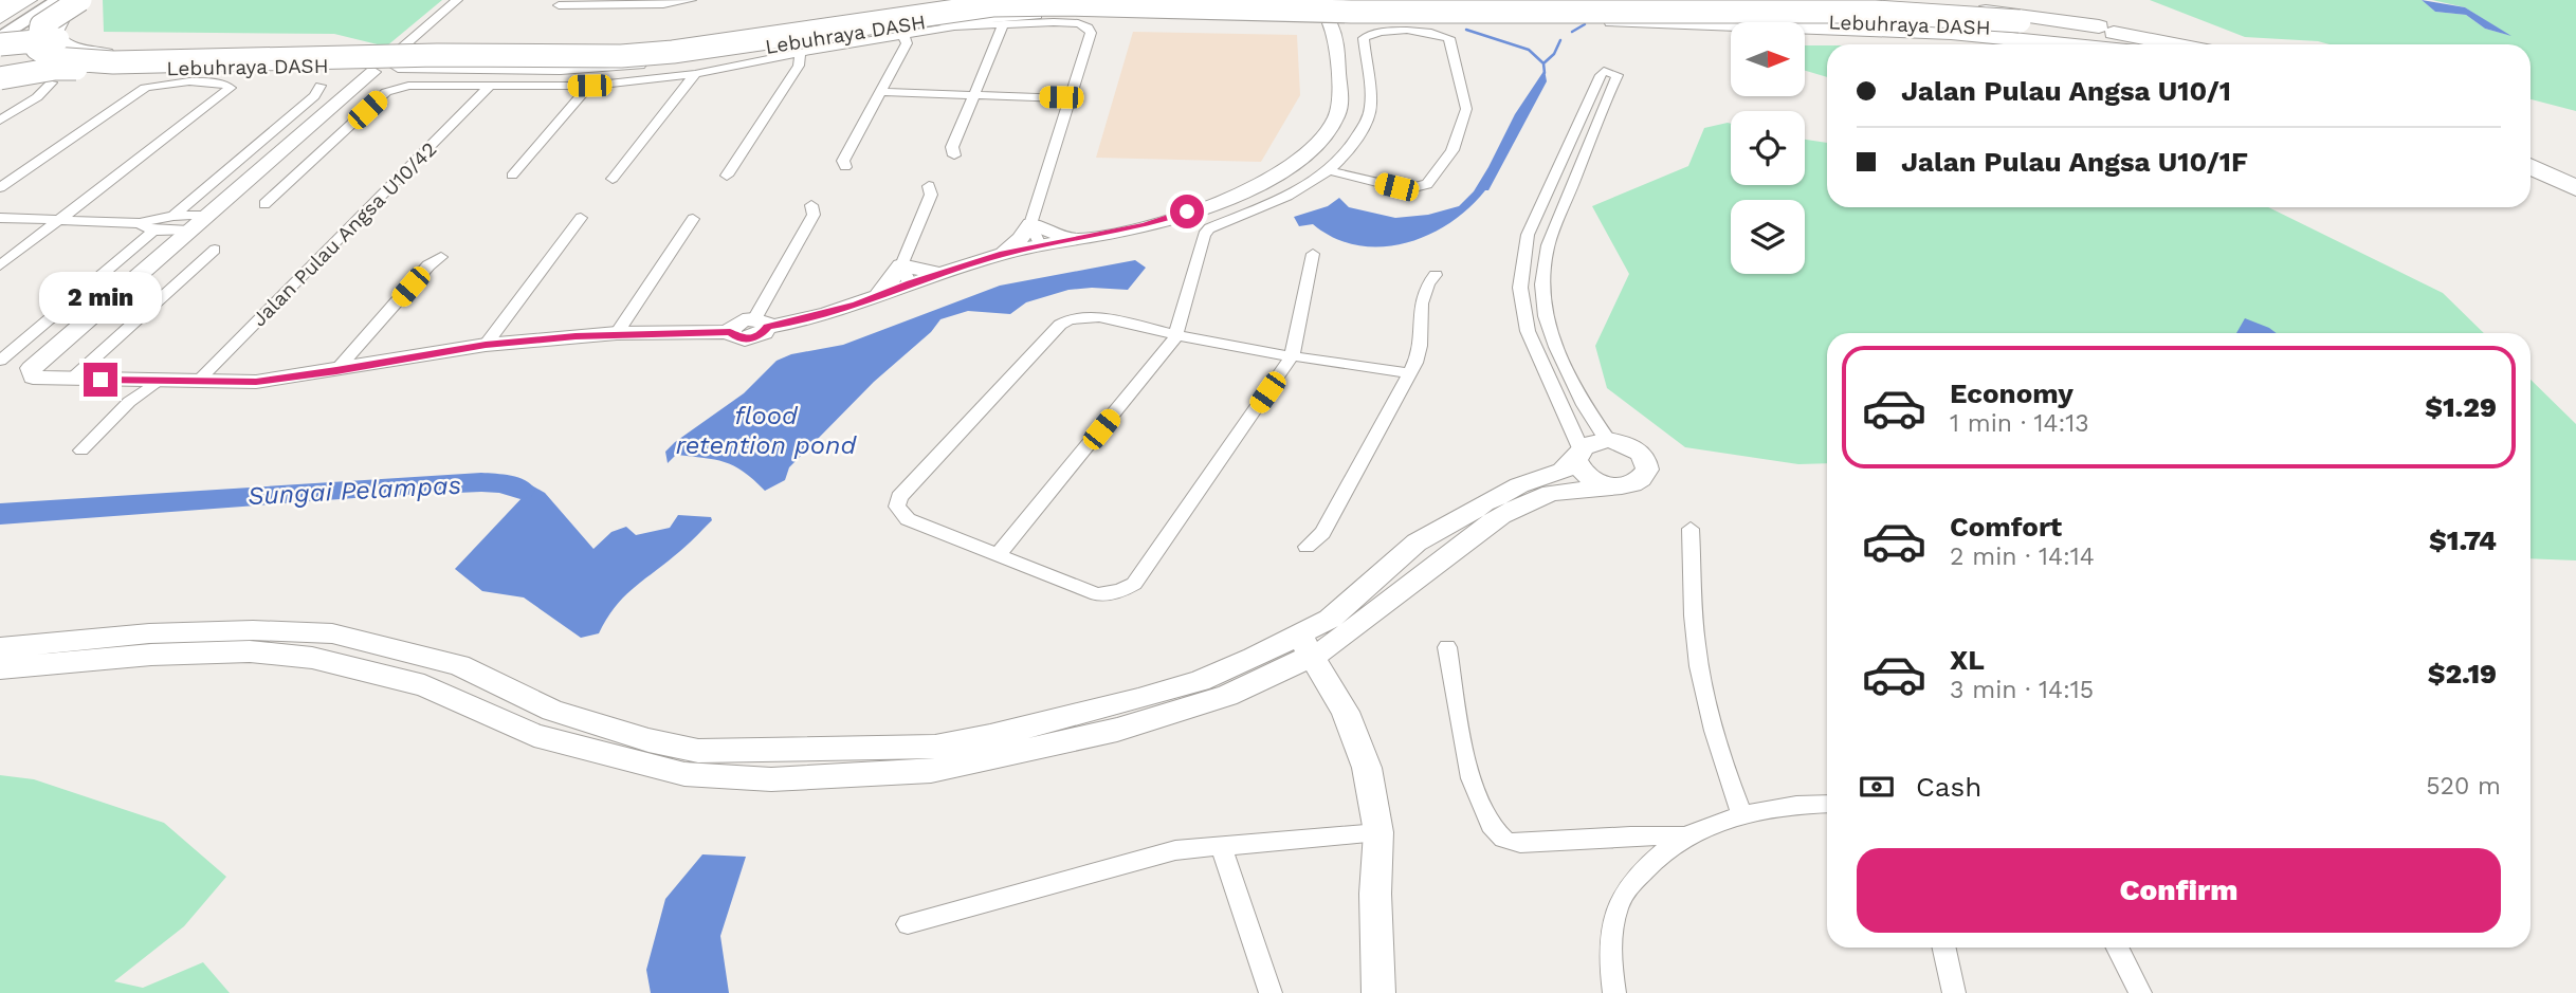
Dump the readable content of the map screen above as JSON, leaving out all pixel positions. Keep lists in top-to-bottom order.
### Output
{
  "streets": {
    "highway": ["Lebuhraya DASH"],
    "street": ["Jalan Pulau Angsa U10/42"]
  },
  "water": ["flood retention pond", "Sungai Pelampas"],
  "north": "right",
  "page": {
    "banner": ["Jalan Pulau Angsa U10/1", "Jalan Pulau Angsa U10/1F"],
    "bubble": "2 min",
    "list": [
      {
        "name": "Economy",
        "note": "1 min · 14:13",
        "value": "$1.29"
      },
      {
        "name": "Comfort",
        "note": "2 min · 14:14",
        "value": "$1.74"
      },
      {
        "name": "XL",
        "note": "3 min · 14:15",
        "value": "$2.19"
      }
    ],
    "pay": ["Cash", "520 m"],
    "buttons": "Confirm"
  }
}
